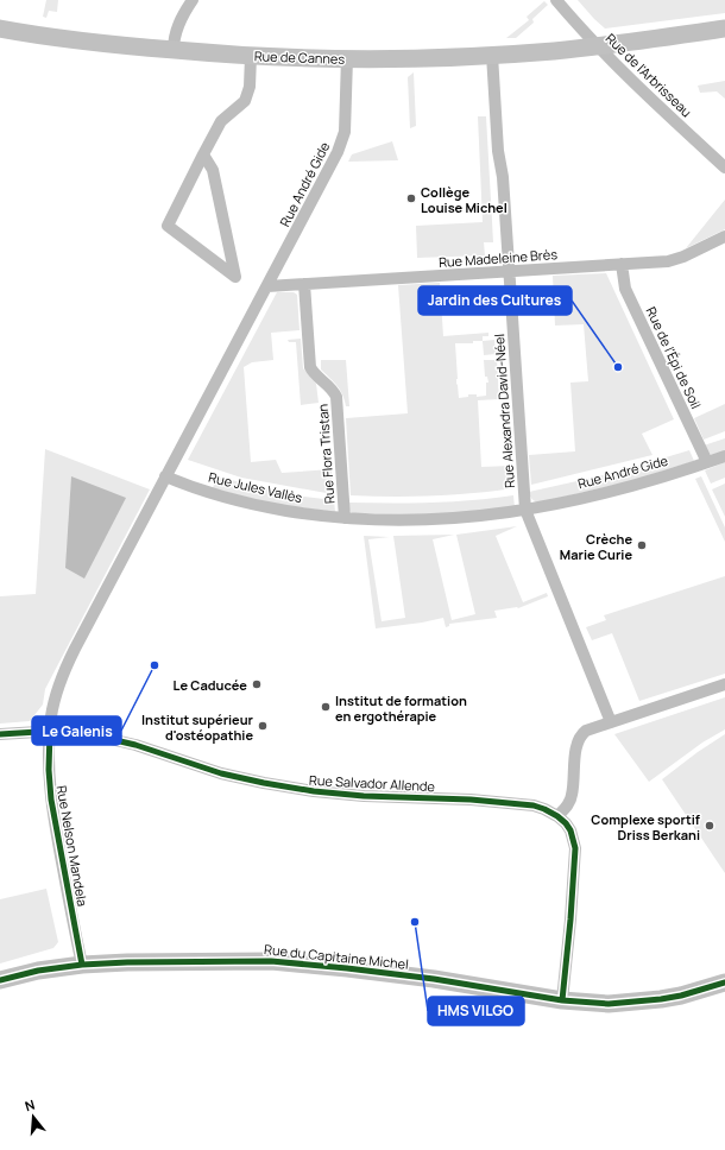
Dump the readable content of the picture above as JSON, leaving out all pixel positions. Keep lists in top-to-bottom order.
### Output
{
  "streets": {
    "main road": ["Rue de Cannes", "Rue du Capitaine Michel"],
    "street": [
      "Rue de l'Arbrisseau",
      "Rue André Gide",
      "Rue Madeleine Brès",
      "Rue de l'Épi de Soil",
      "Rue Alexandra David-Néel",
      "Rue Flora Tristan",
      "Rue Jules Vallès",
      "Rue Salvador Allende",
      "Rue Nelson Mandela"
    ]
  },
  "crossings": [
    ["Rue de Cannes", "Rue de l'Arbrisseau"],
    ["Rue de Cannes", "Rue André Gide"],
    ["Rue de Cannes", "Rue Alexandra David-Néel"],
    ["Rue André Gide", "Rue Madeleine Brès"],
    ["Rue André Gide", "Rue de l'Épi de Soil"],
    ["Rue André Gide", "Rue Alexandra David-Néel"],
    ["Rue André Gide", "Rue Jules Vallès"],
    ["Rue André Gide", "Rue Nelson Mandela"],
    ["Rue Madeleine Brès", "Rue de l'Épi de Soil"],
    ["Rue Madeleine Brès", "Rue Alexandra David-Néel"],
    ["Rue Madeleine Brès", "Rue Flora Tristan"],
    ["Rue Alexandra David-Néel", "Rue Jules Vallès"],
    ["Rue Flora Tristan", "Rue Jules Vallès"],
    ["Rue Jules Vallès", "Rue Nelson Mandela"],
    ["Rue Salvador Allende", "Rue Nelson Mandela"],
    ["Rue Nelson Mandela", "Rue du Capitaine Michel"]
  ],
  "places": [
    "Collège Louise Michel",
    "Jardin des Cultures",
    "Crèche Marie Curie",
    "Le Galenis",
    "Le Caducée",
    "Institut de formation en ergothérapie",
    "Institut supérieur d'ostéopathie",
    "Complexe sportif Driss Berkani",
    "HMS VILGO"
  ],
  "north": "top"
}
